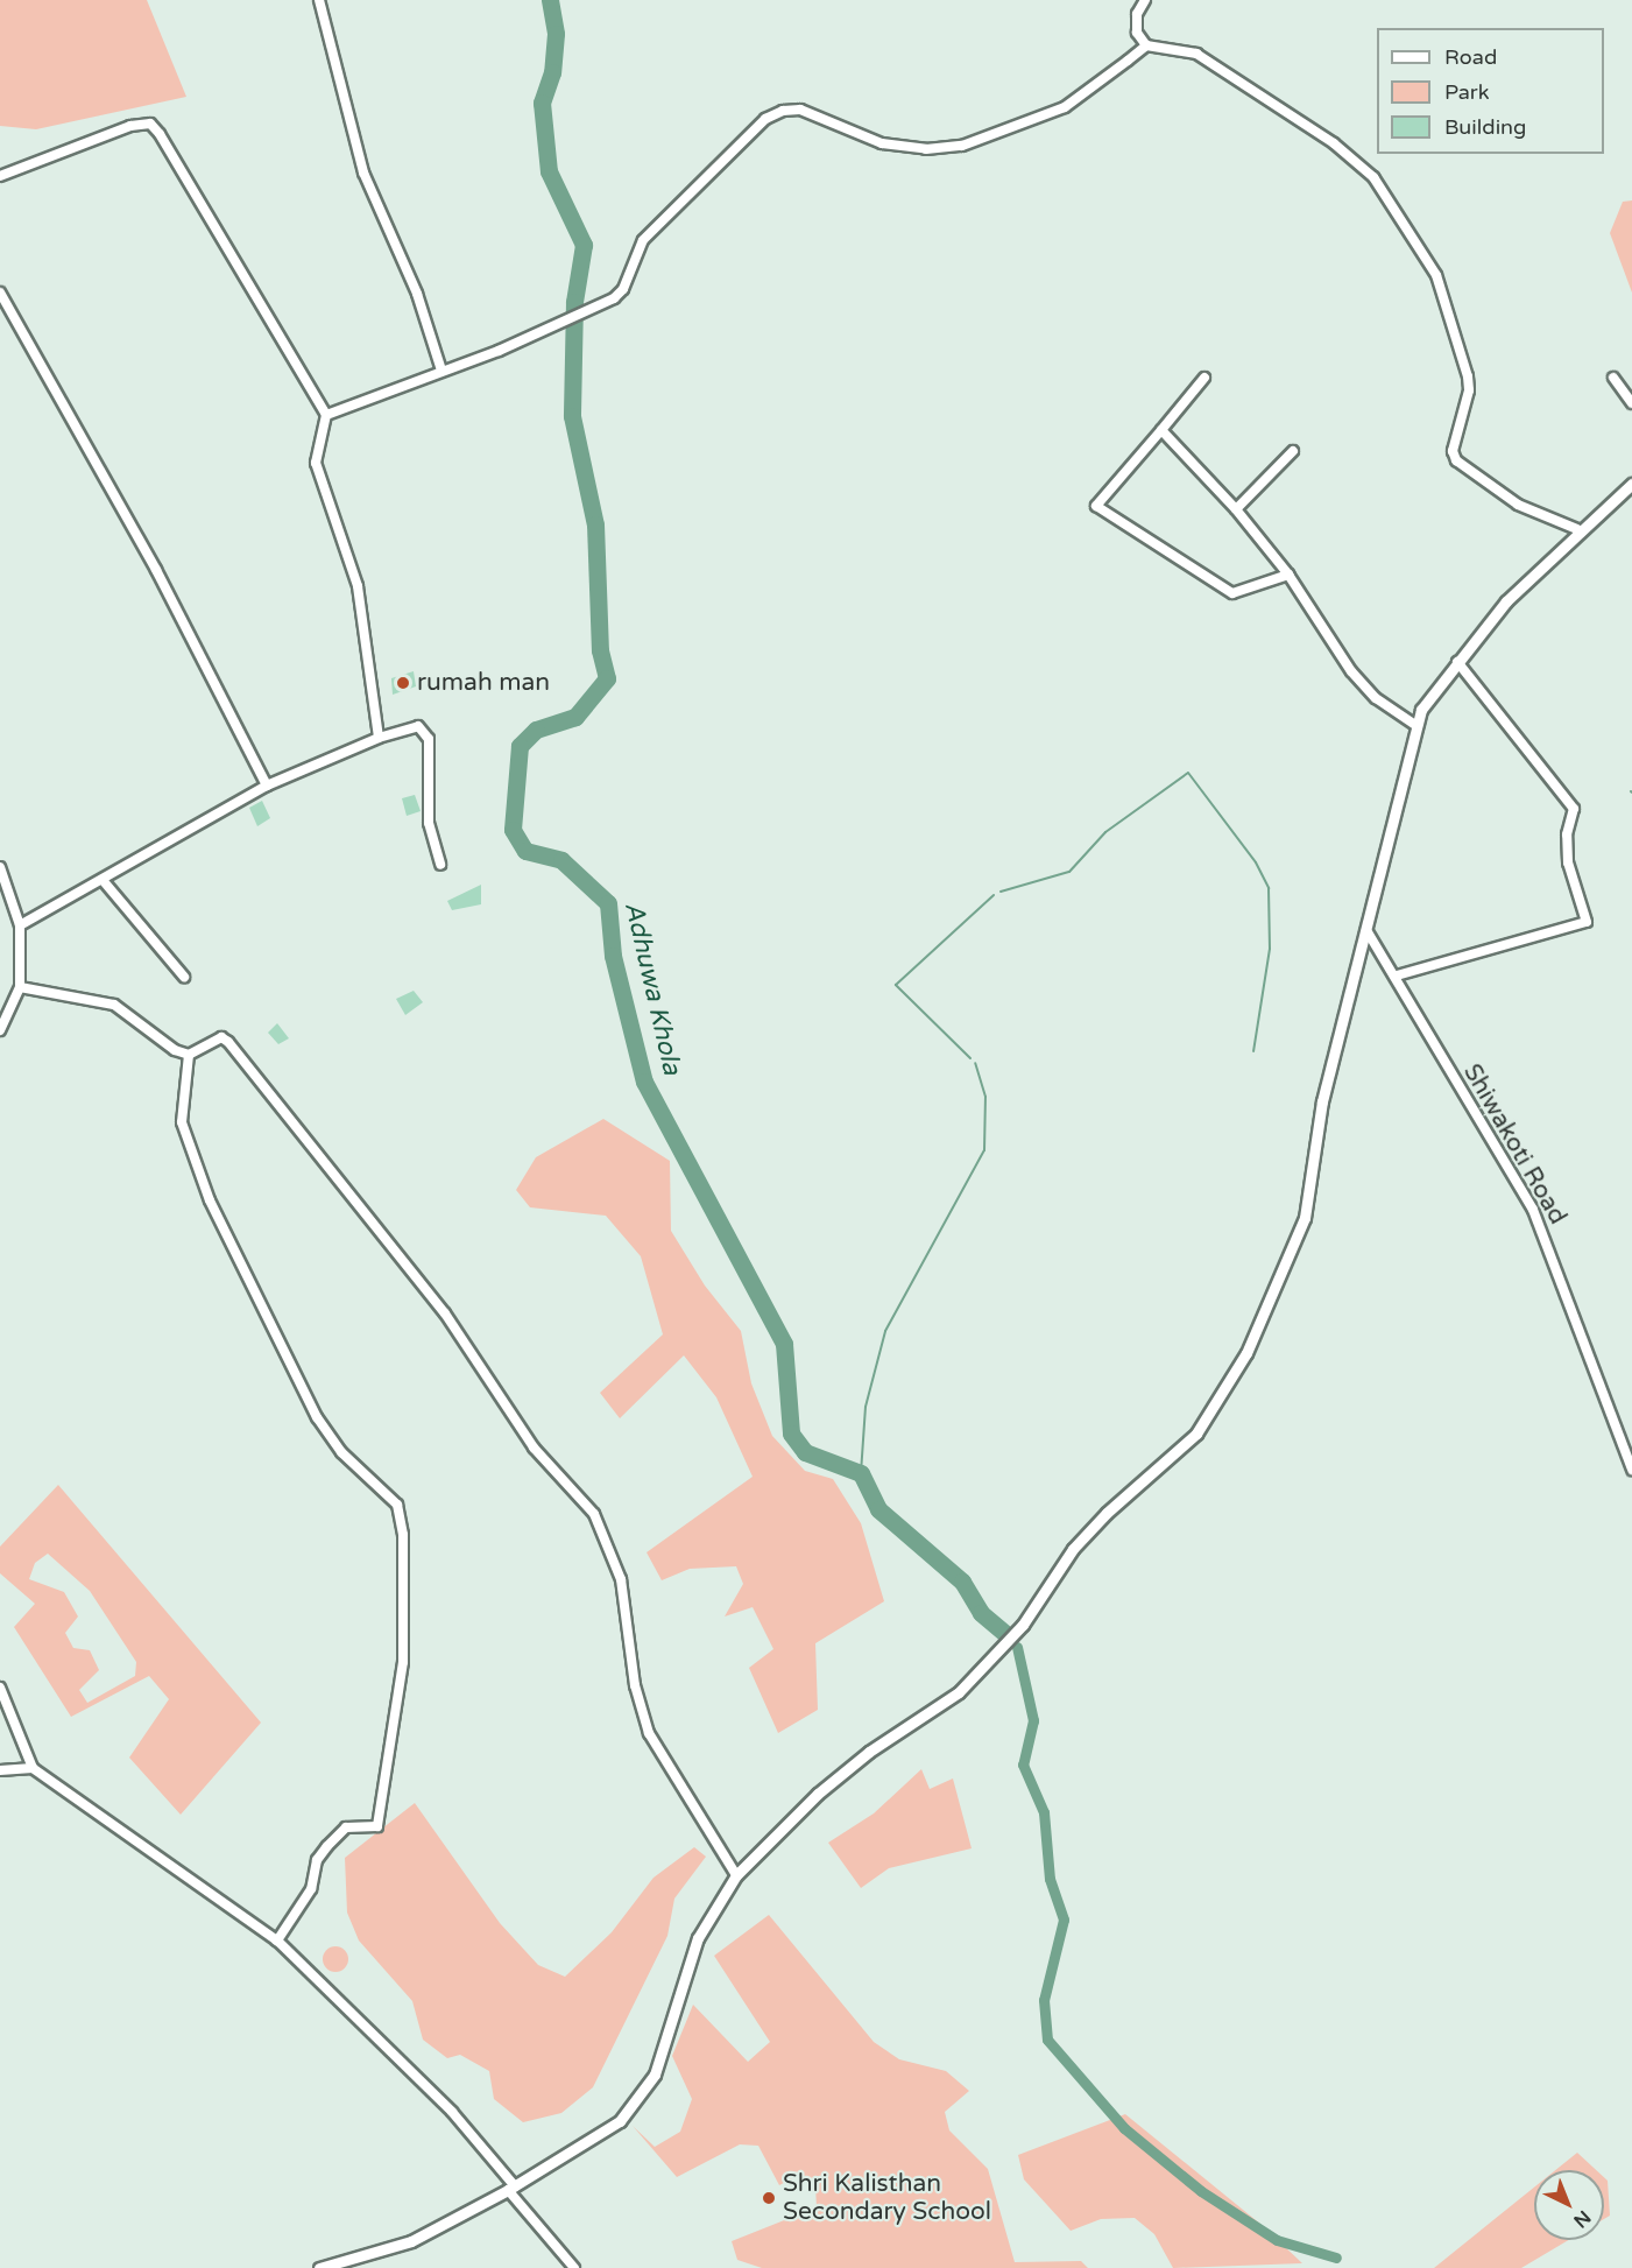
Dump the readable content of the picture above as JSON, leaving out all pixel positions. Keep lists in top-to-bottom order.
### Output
{
  "streets": {
    "street": ["Shiwakoti Road"]
  },
  "water": ["Adhuwa Khola"],
  "places": ["rumah man", "Shri Kalisthan Secondary School"],
  "legend": ["Road", "Park", "Building"],
  "north": "bottom right"
}
